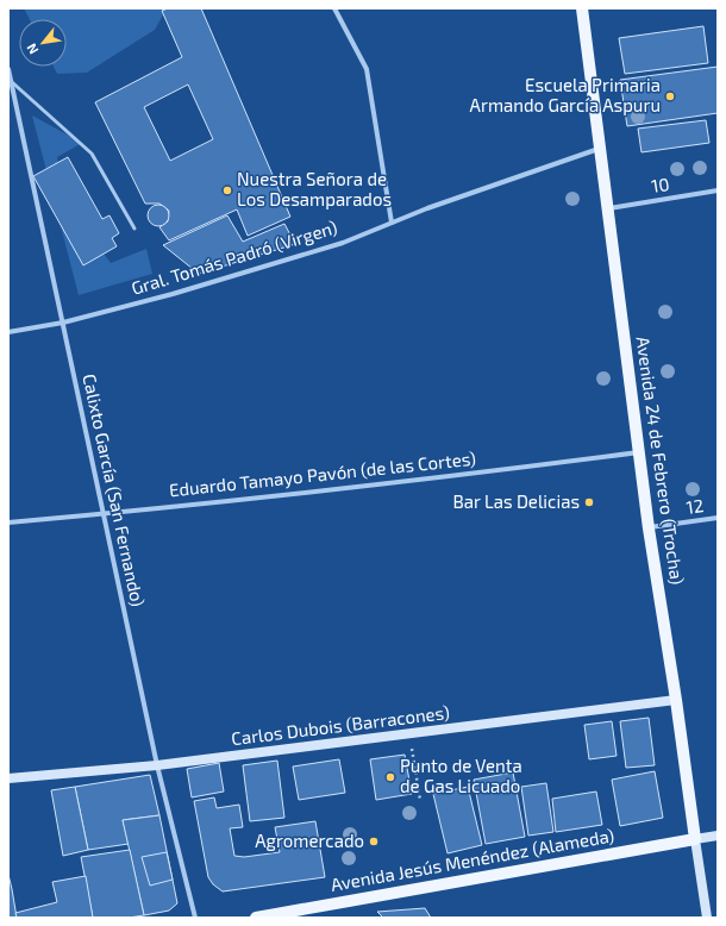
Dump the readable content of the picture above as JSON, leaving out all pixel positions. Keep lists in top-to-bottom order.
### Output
{
  "streets": {
    "main road": ["Avenida 24 de Febrero (Trocha)", "Avenida Jesús Menéndez (Alameda)"],
    "street": [
      "10",
      "Gral. Tomás Padró (Virgen)",
      "Eduardo Tamayo Pavón (de las Cortes)",
      "Calixto García (San Fernando)",
      "12",
      "Carlos Dubois (Barracones)"
    ]
  },
  "crossings": [
    ["10", "Avenida 24 de Febrero (Trocha)"],
    ["Gral. Tomás Padró (Virgen)", "Avenida 24 de Febrero (Trocha)"],
    ["Gral. Tomás Padró (Virgen)", "Calixto García (San Fernando)"],
    ["Avenida 24 de Febrero (Trocha)", "Eduardo Tamayo Pavón (de las Cortes)"],
    ["Avenida 24 de Febrero (Trocha)", "12"],
    ["Avenida 24 de Febrero (Trocha)", "Carlos Dubois (Barracones)"],
    ["Avenida 24 de Febrero (Trocha)", "Avenida Jesús Menéndez (Alameda)"],
    ["Eduardo Tamayo Pavón (de las Cortes)", "Calixto García (San Fernando)"],
    ["Calixto García (San Fernando)", "Carlos Dubois (Barracones)"]
  ],
  "places": [
    "Escuela Primaria Armando García Aspuru",
    "Nuestra Señora de Los Desamparados",
    "Bar Las Delicias",
    "Punto de Venta de Gas Licuado",
    "Agromercado"
  ],
  "north": "bottom left"
}
